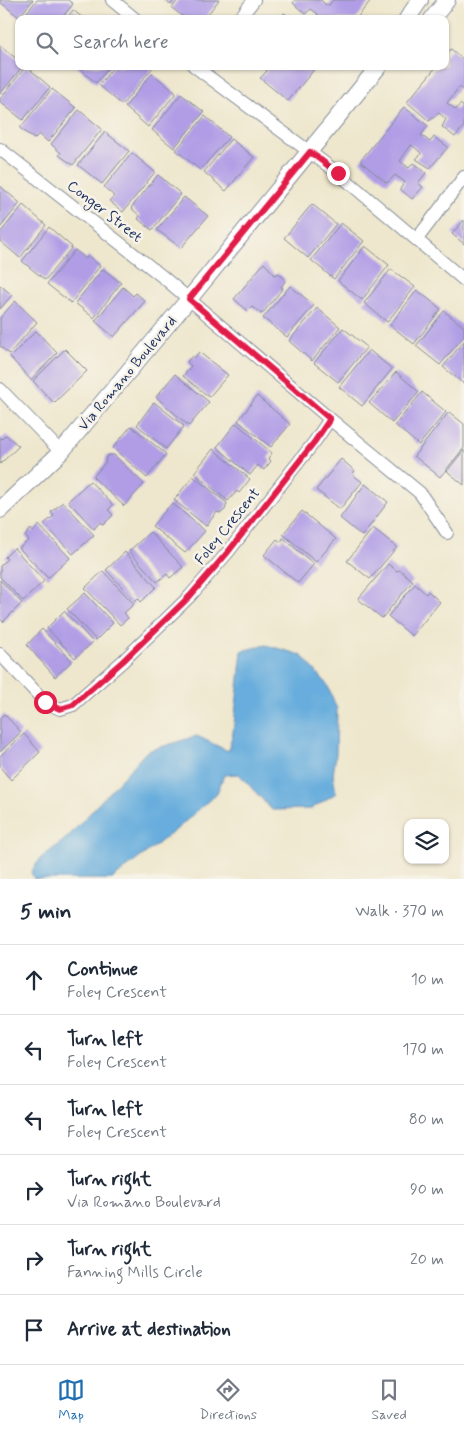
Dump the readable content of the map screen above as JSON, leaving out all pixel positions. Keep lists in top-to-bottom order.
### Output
{
  "streets": {
    "street": ["Conger Street", "Via Romano Boulevard", "Foley Crescent"]
  },
  "crossings": [
    ["Conger Street", "Via Romano Boulevard"]
  ],
  "page": {
    "search": "Search here",
    "heading": ["5 min", "Walk · 370 m"],
    "list": [
      ["Continue", "Foley Crescent", "10 m"],
      ["Turn left", "Foley Crescent", "170 m"],
      ["Turn left", "Foley Crescent", "80 m"],
      ["Turn right", "Via Romano Boulevard", "90 m"],
      ["Turn right", "Fanning Mills Circle", "20 m"],
      "Arrive at destination"
    ],
    "nav": ["Map", "Directions", "Saved"]
  }
}
